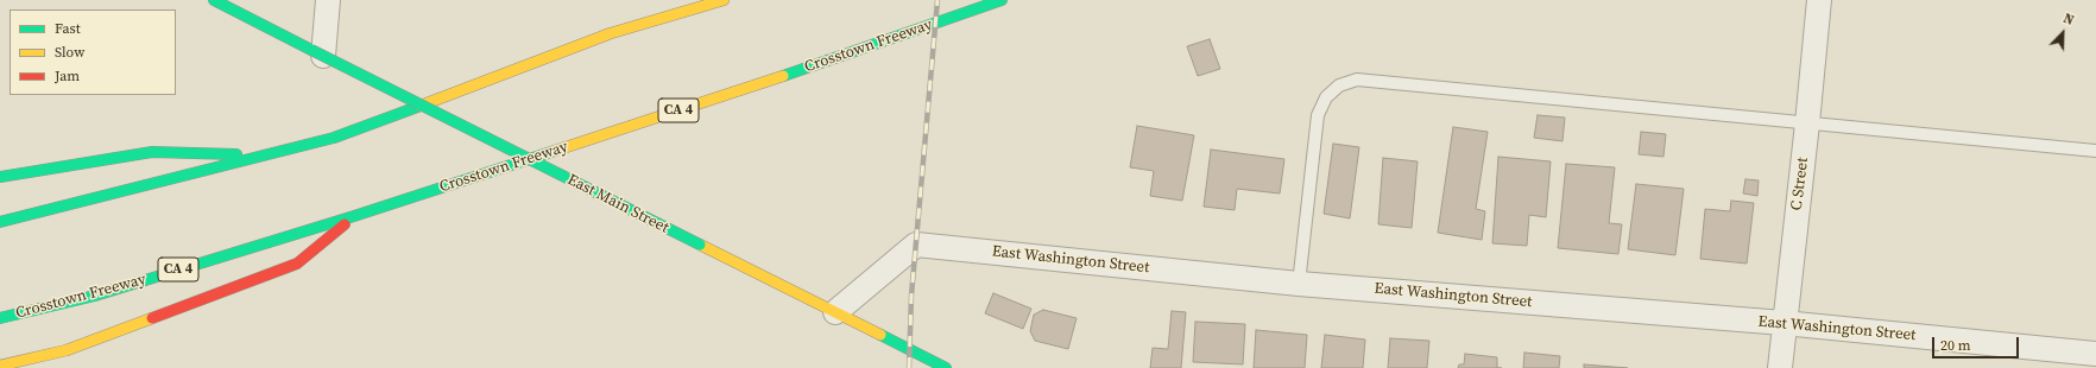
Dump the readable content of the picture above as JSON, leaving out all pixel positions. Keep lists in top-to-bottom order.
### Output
{
  "streets": {
    "main road": ["Crosstown Freeway", "CA 4", "East Main Street"],
    "street": ["C Street", "East Washington Street"]
  },
  "crossings": [
    ["C Street", "East Washington Street"],
    ["East Main Street", "East Washington Street"]
  ],
  "legend": ["Fast", "Slow", "Jam"],
  "scale_bar": "20 m",
  "north": "top right"
}
